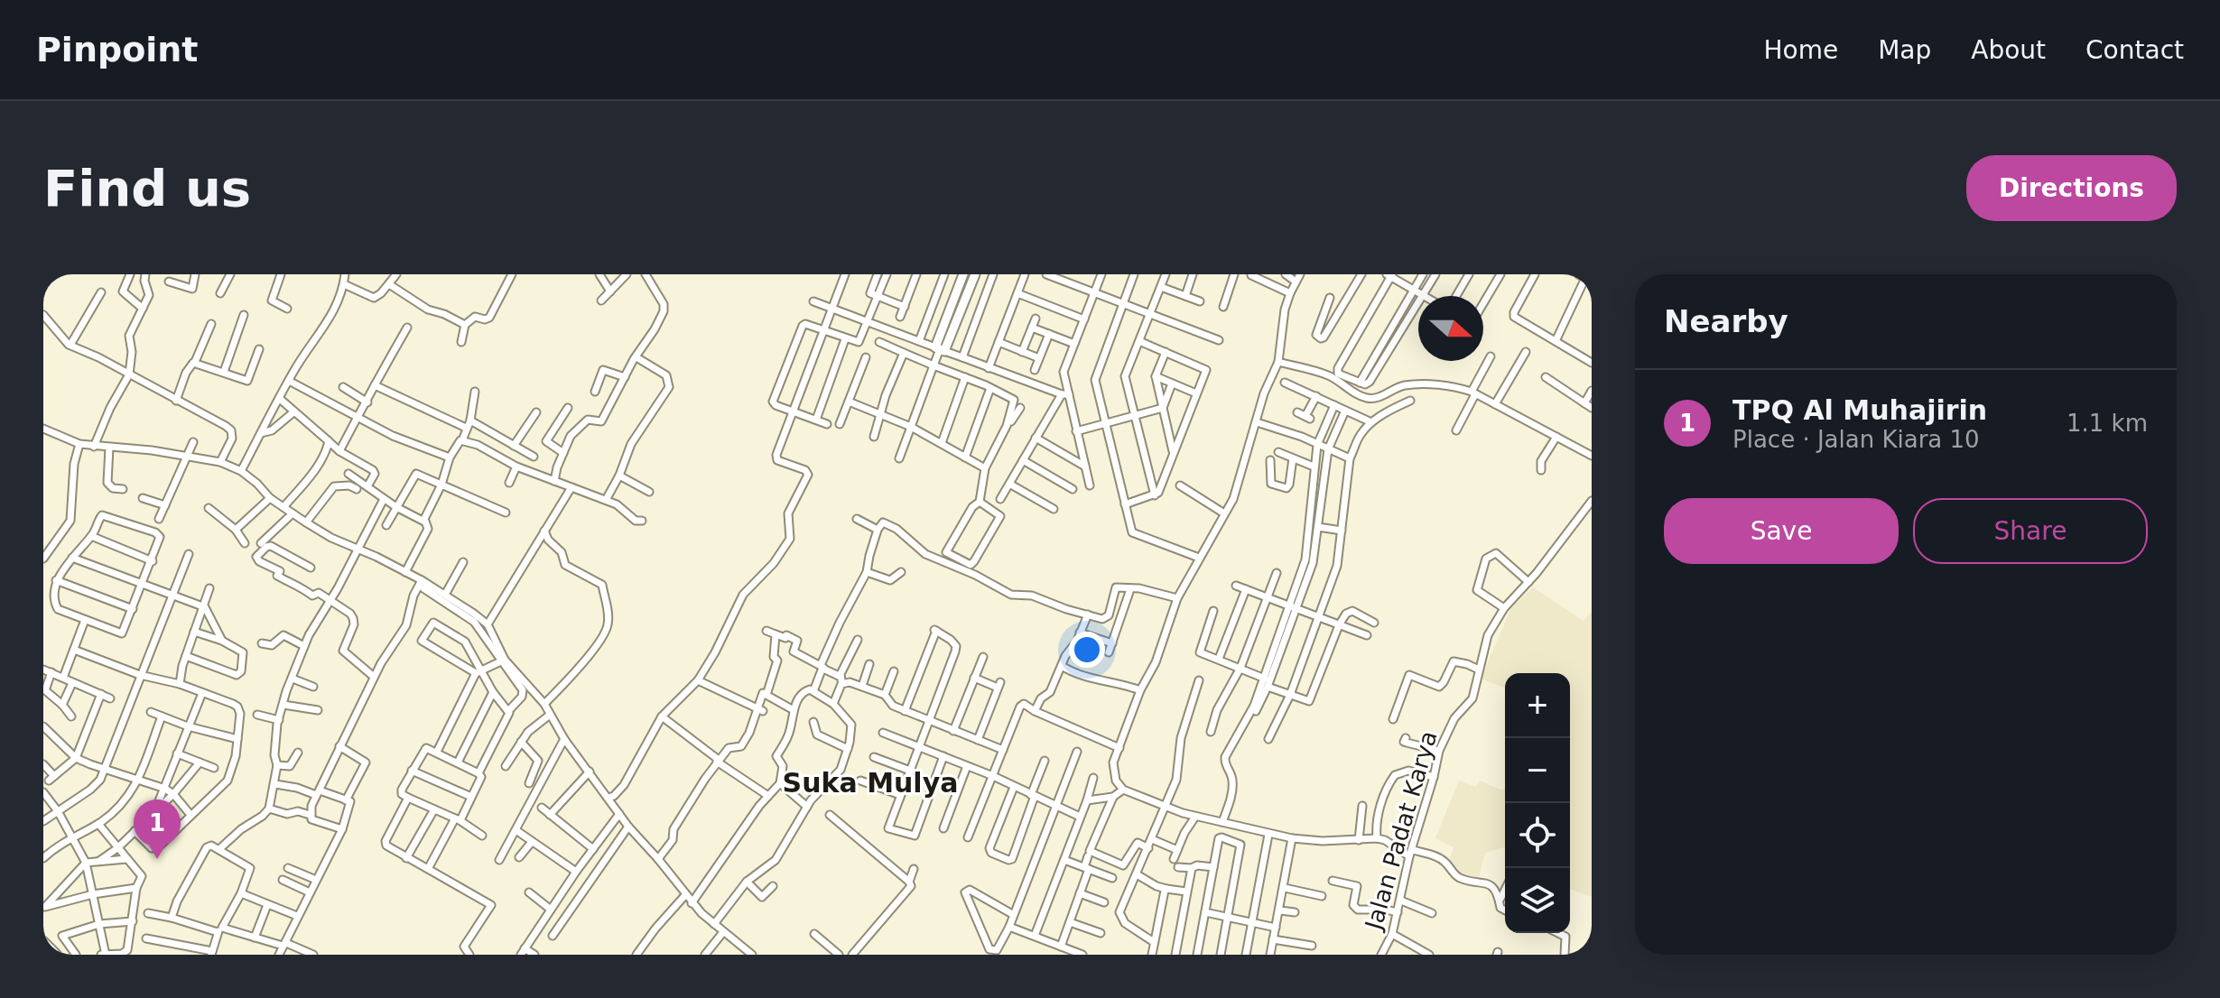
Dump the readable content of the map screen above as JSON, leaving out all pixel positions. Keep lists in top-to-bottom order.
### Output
{
  "streets": {
    "street": ["Jalan Padat Karya"]
  },
  "districts": ["Suka Mulya"],
  "north": "right",
  "page": {
    "header": "Pinpoint",
    "nav": [
      "Home",
      "Map",
      "About",
      "Contact"
    ],
    "buttons": [
      "Directions",
      ["Save", "Share"]
    ],
    "title": "Find us",
    "heading": "Nearby",
    "list": [
      {
        "mark": "1",
        "name": "TPQ Al Muhajirin",
        "note": "Place · Jalan Kiara 10",
        "value": "1.1 km"
      }
    ],
    "map_buttons": ["+", "−"],
    "pins": "1"
  }
}
